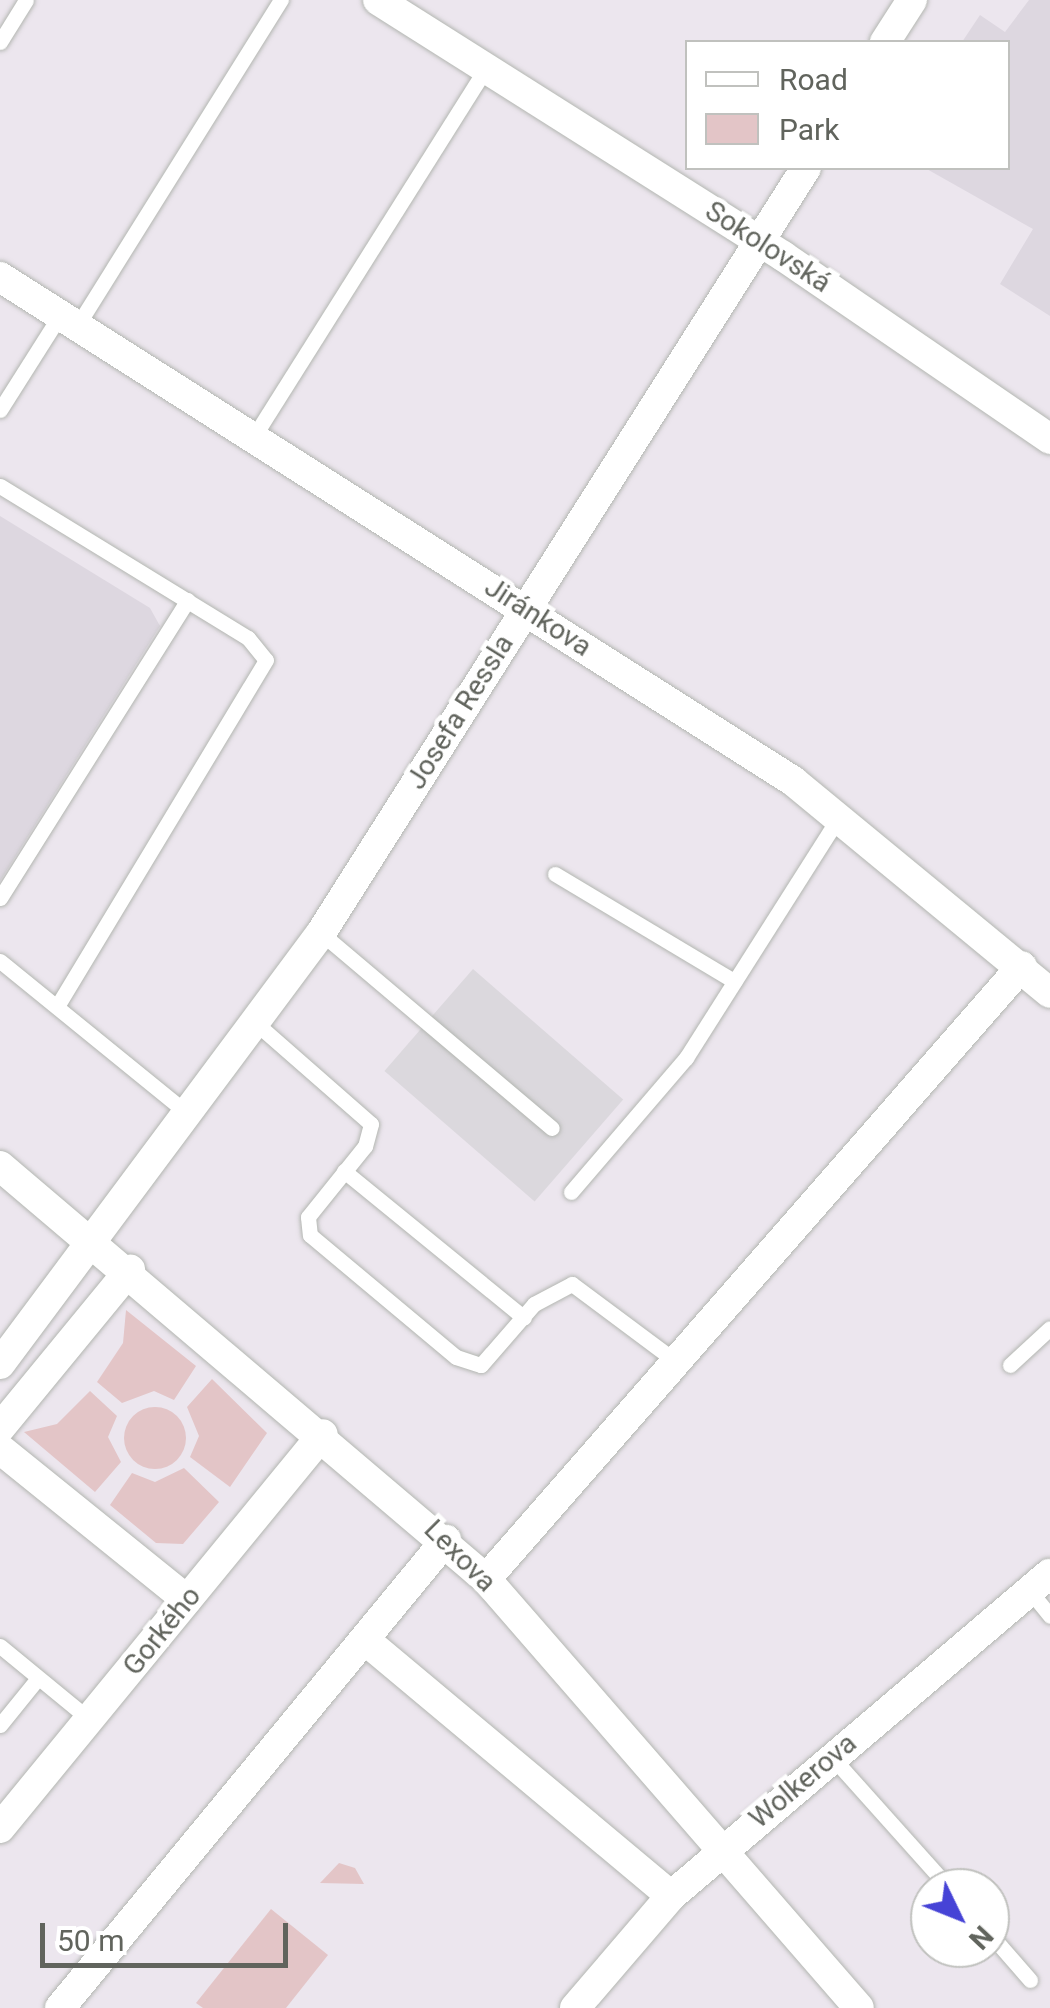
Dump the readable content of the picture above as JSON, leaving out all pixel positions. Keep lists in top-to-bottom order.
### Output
{
  "streets": {
    "street": [
      "Sokolovská",
      "Jiránkova",
      "Josefa Ressla",
      "Lexova",
      "Gorkého",
      "Wolkerova"
    ]
  },
  "crossings": [
    ["Sokolovská", "Josefa Ressla"],
    ["Jiránkova", "Josefa Ressla"],
    ["Josefa Ressla", "Lexova"],
    ["Lexova", "Gorkého"],
    ["Lexova", "Wolkerova"]
  ],
  "legend": ["Road", "Park"],
  "scale_bar": "50 m",
  "north": "bottom right"
}
